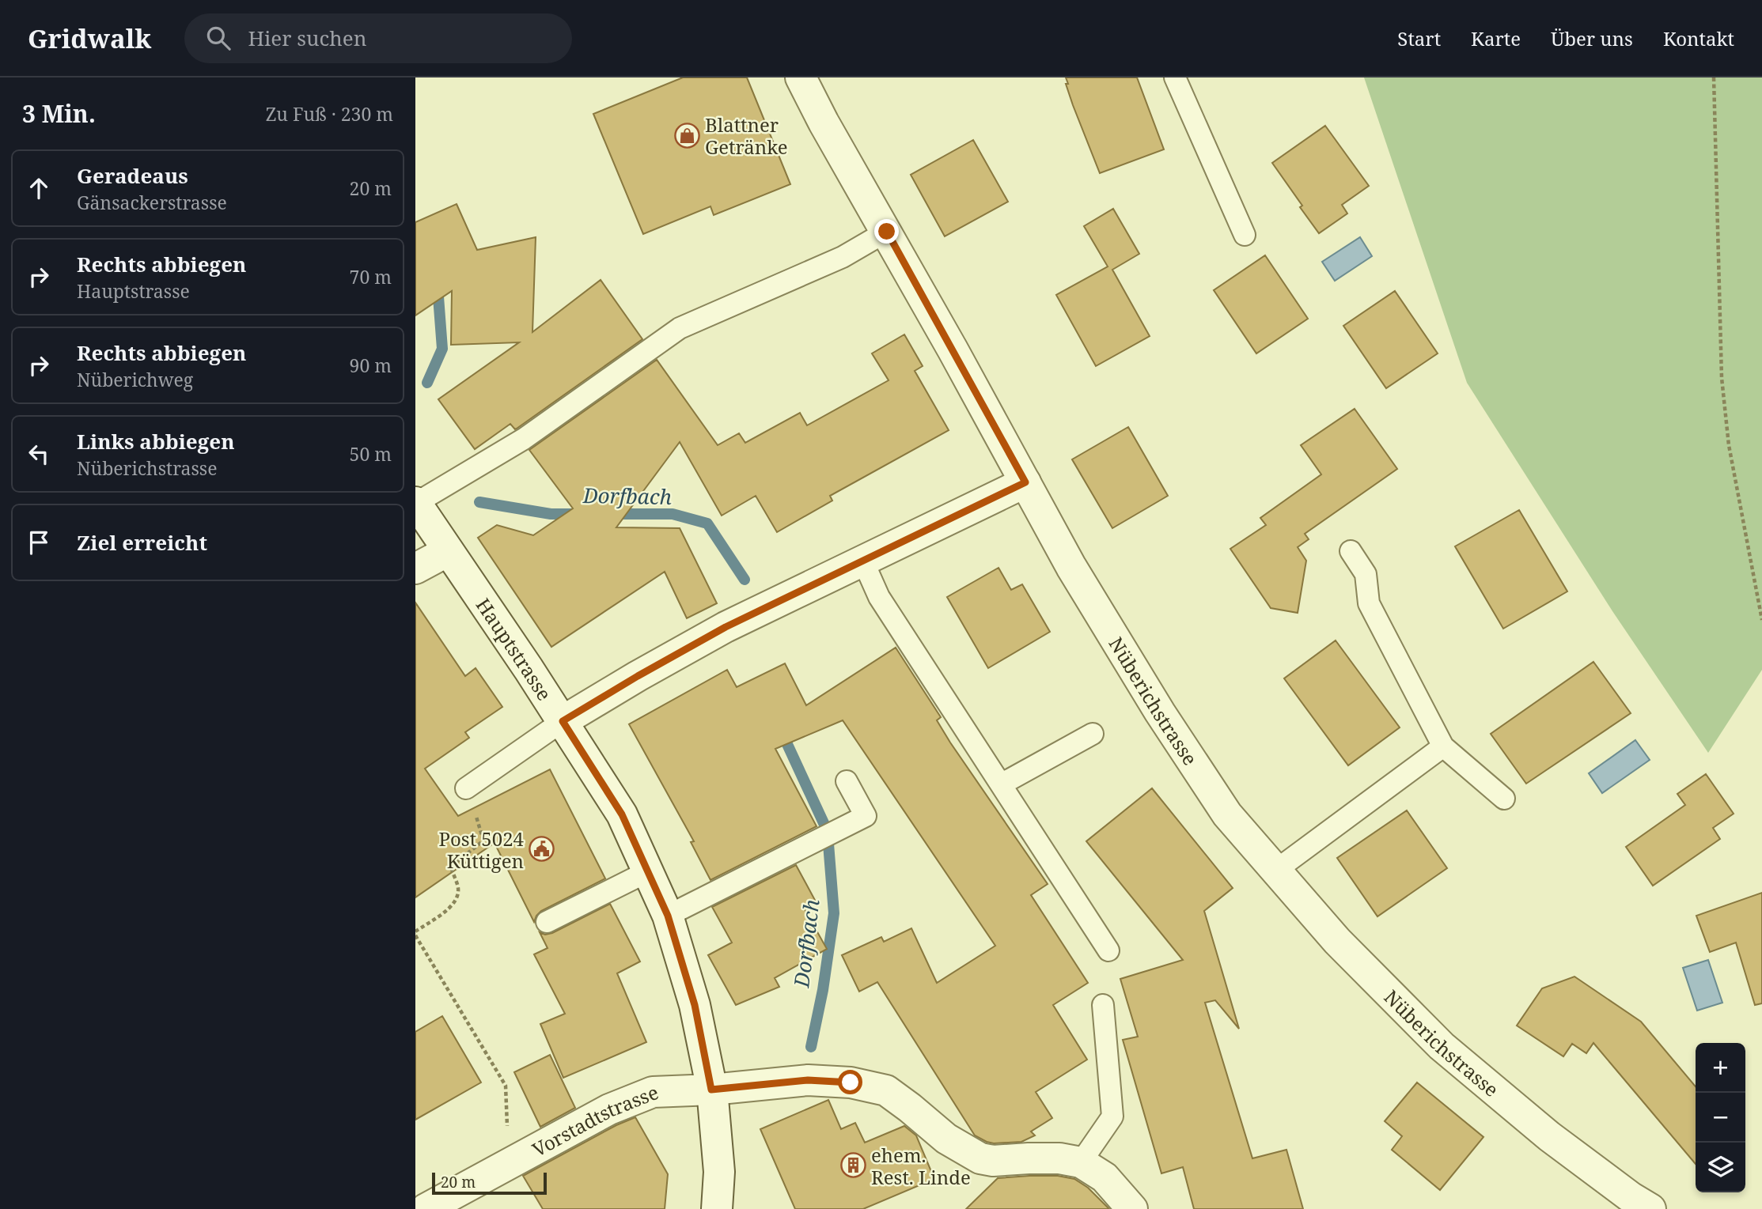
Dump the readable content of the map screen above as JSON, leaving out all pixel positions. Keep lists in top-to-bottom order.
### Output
{
  "streets": {
    "street": ["Hauptstrasse", "Nüberichstrasse", "Vorstadtstrasse"]
  },
  "crossings": [
    ["Hauptstrasse", "Vorstadtstrasse"]
  ],
  "water": ["Dorfbach"],
  "places": {
    "shop": ["Blattner Getränke"],
    "public building": ["Post 5024 Küttigen"],
    "building": ["ehem. Rest. Linde"]
  },
  "scale_bar": "20 m",
  "page": {
    "header": "Gridwalk",
    "search": "Hier suchen",
    "nav": [
      "Start",
      "Karte",
      "Über uns",
      "Kontakt"
    ],
    "heading": ["3 Min.", "Zu Fuß · 230 m"],
    "list": [
      ["Geradeaus", "Gänsackerstrasse", "20 m"],
      ["Rechts abbiegen", "Hauptstrasse", "70 m"],
      ["Rechts abbiegen", "Nüberichweg", "90 m"],
      ["Links abbiegen", "Nüberichstrasse", "50 m"],
      "Ziel erreicht"
    ],
    "map_buttons": ["+", "−"],
    "scale": "20 m"
  }
}
